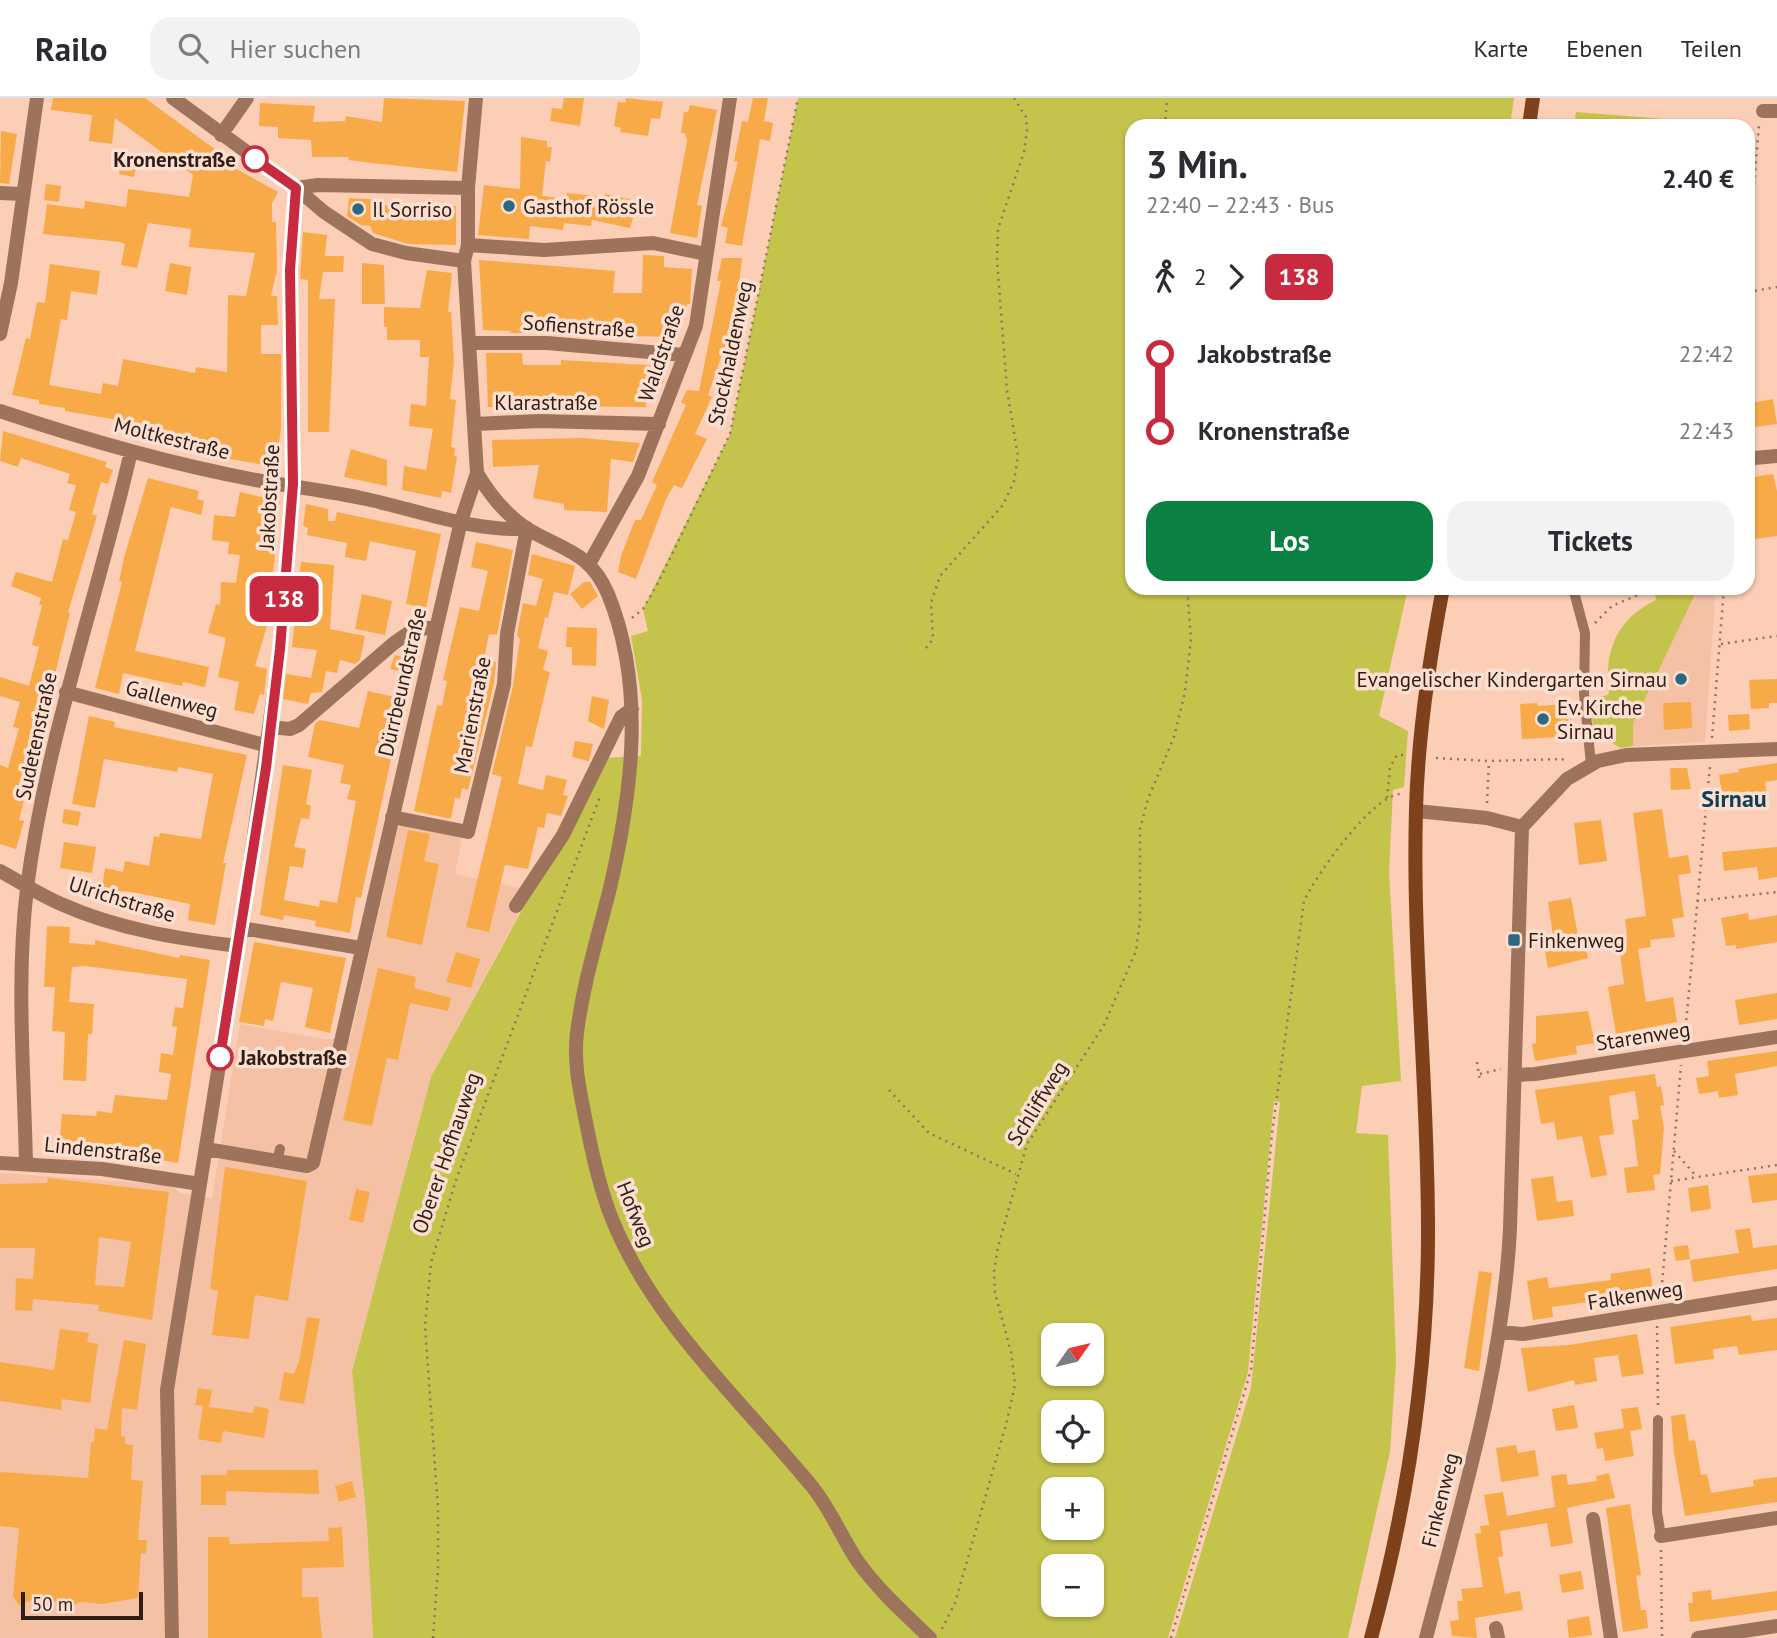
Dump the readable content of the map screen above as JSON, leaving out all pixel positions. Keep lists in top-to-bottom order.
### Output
{
  "streets": {
    "street": [
      "Sofienstraße",
      "Waldstraße",
      "Klarastraße",
      "Moltkestraße",
      "Jakobstraße",
      "Dürrbeundstraße",
      "Gallenweg",
      "Marienstraße",
      "Sudetenstraße",
      "Ulrichstraße",
      "Starenweg",
      "Lindenstraße",
      "Hofweg",
      "Falkenweg",
      "Finkenweg"
    ],
    "path": ["Stockhaldenweg", "Schliffweg", "Oberer Hofhauweg"]
  },
  "crossings": [
    ["Sofienstraße", "Waldstraße"],
    ["Sofienstraße", "Dürrbeundstraße"],
    ["Waldstraße", "Klarastraße"],
    ["Waldstraße", "Hofweg"],
    ["Stockhaldenweg", "Hofweg"],
    ["Klarastraße", "Dürrbeundstraße"],
    ["Moltkestraße", "Jakobstraße"],
    ["Moltkestraße", "Dürrbeundstraße"],
    ["Moltkestraße", "Marienstraße"],
    ["Moltkestraße", "Sudetenstraße"],
    ["Jakobstraße", "Dürrbeundstraße"],
    ["Jakobstraße", "Gallenweg"],
    ["Jakobstraße", "Ulrichstraße"],
    ["Jakobstraße", "Lindenstraße"],
    ["Dürrbeundstraße", "Marienstraße"],
    ["Gallenweg", "Sudetenstraße"],
    ["Sudetenstraße", "Ulrichstraße"],
    ["Sudetenstraße", "Lindenstraße"],
    ["Starenweg", "Finkenweg"],
    ["Falkenweg", "Finkenweg"]
  ],
  "districts": ["Sirnau"],
  "places": {
    "other": [
      "Kronenstraße",
      "Gasthof Rössle",
      "Il Sorriso",
      "Evangelischer Kindergarten Sirnau",
      "Ev. Kirche Sirnau",
      "Jakobstraße"
    ],
    "transit": ["Finkenweg"]
  },
  "lines": ["bus line 138"],
  "scale_bar": "50 m",
  "north": "top right",
  "page": {
    "header": "Railo",
    "search": "Hier suchen",
    "nav": ["Karte", "Ebenen", "Teilen"],
    "on_map": "138",
    "heading": ["3 Min.", "22:40 – 22:43 · Bus", "2.40 €"],
    "legs": ["2", "138"],
    "list": [
      {
        "name": "Jakobstraße",
        "value": "22:42"
      },
      {
        "name": "Kronenstraße",
        "value": "22:43"
      }
    ],
    "buttons": ["Los", "Tickets"],
    "map_buttons": ["+", "−"],
    "scale": "50 m"
  }
}
